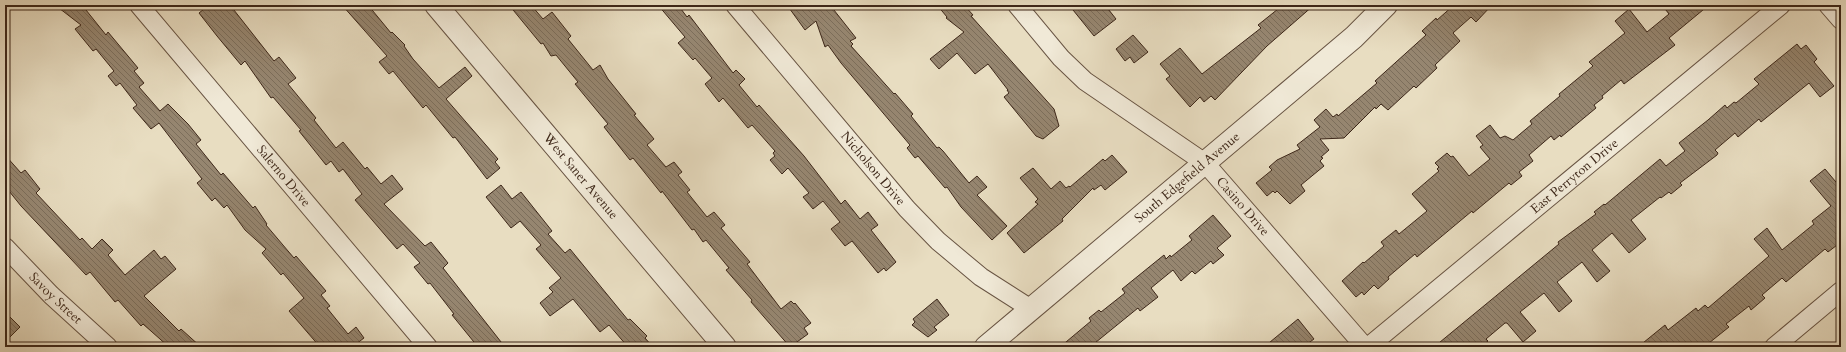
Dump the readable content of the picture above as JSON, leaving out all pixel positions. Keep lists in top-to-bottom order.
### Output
{
  "streets": {
    "street": [
      "Nicholson Drive",
      "Salerno Drive",
      "West Saner Avenue",
      "East Perryton Drive",
      "South Edgefield Avenue",
      "Casino Drive",
      "Savoy Street"
    ]
  },
  "crossings": [
    ["Nicholson Drive", "South Edgefield Avenue"],
    ["South Edgefield Avenue", "Casino Drive"]
  ]
}
